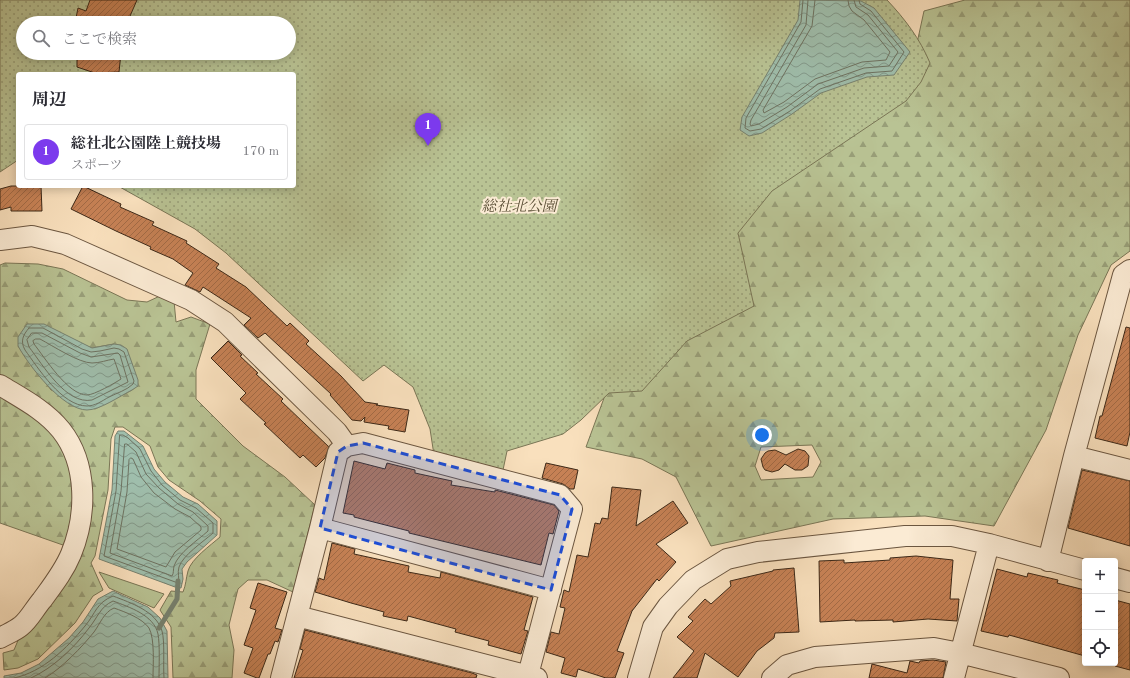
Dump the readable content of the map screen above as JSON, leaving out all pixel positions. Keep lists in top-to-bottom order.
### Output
{
  "parks": ["総社北公園"],
  "page": {
    "search": "ここで検索",
    "heading": "周辺",
    "pins": "1",
    "list": [
      {
        "mark": "1",
        "name": "総社北公園陸上競技場",
        "note": "スポーツ",
        "value": "170 m"
      }
    ],
    "map_buttons": ["+", "−"]
  }
}
